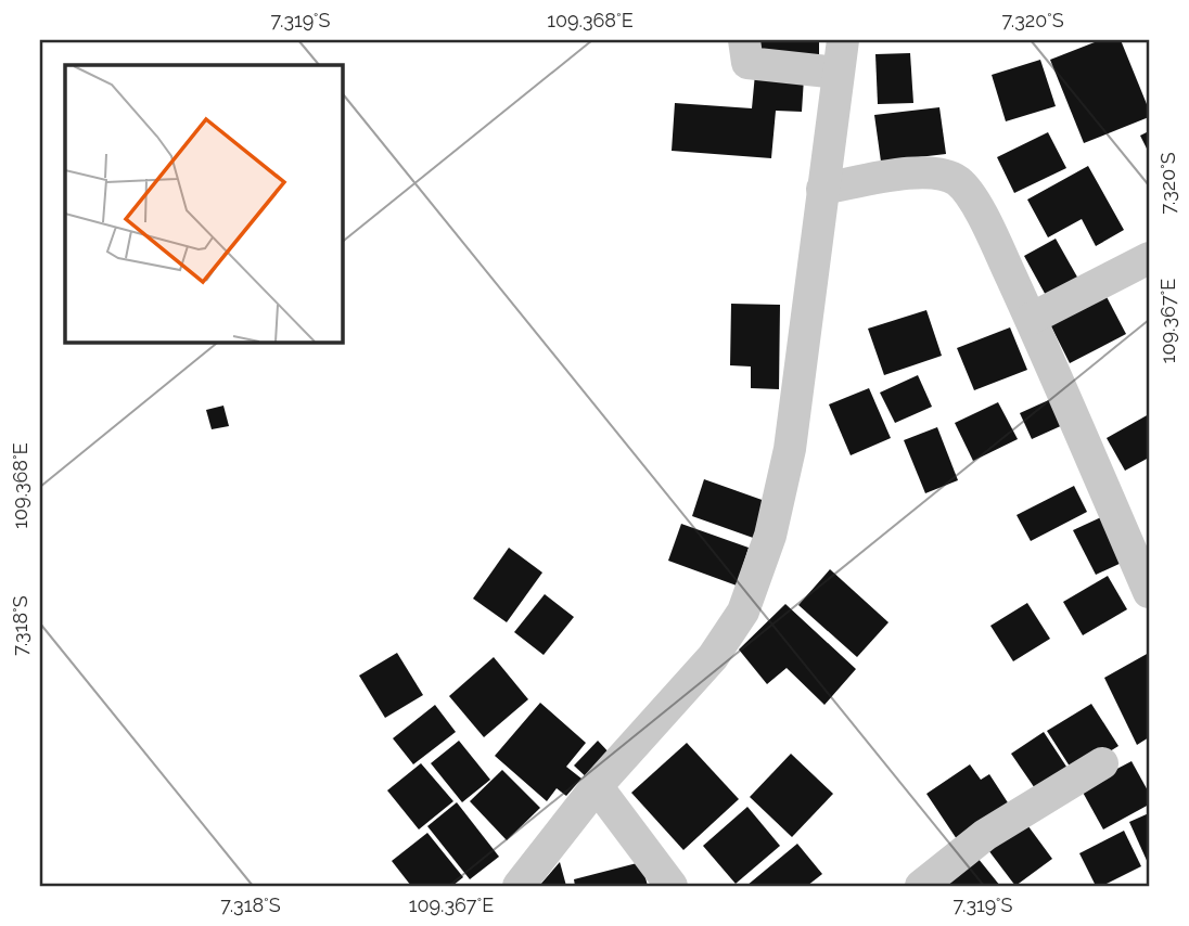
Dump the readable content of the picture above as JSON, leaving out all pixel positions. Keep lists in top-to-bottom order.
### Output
{
  "coordinates": [
    "7.319°S",
    "109.368°E",
    "7.320°S",
    "109.367°E",
    "7.318°S"
  ]
}
